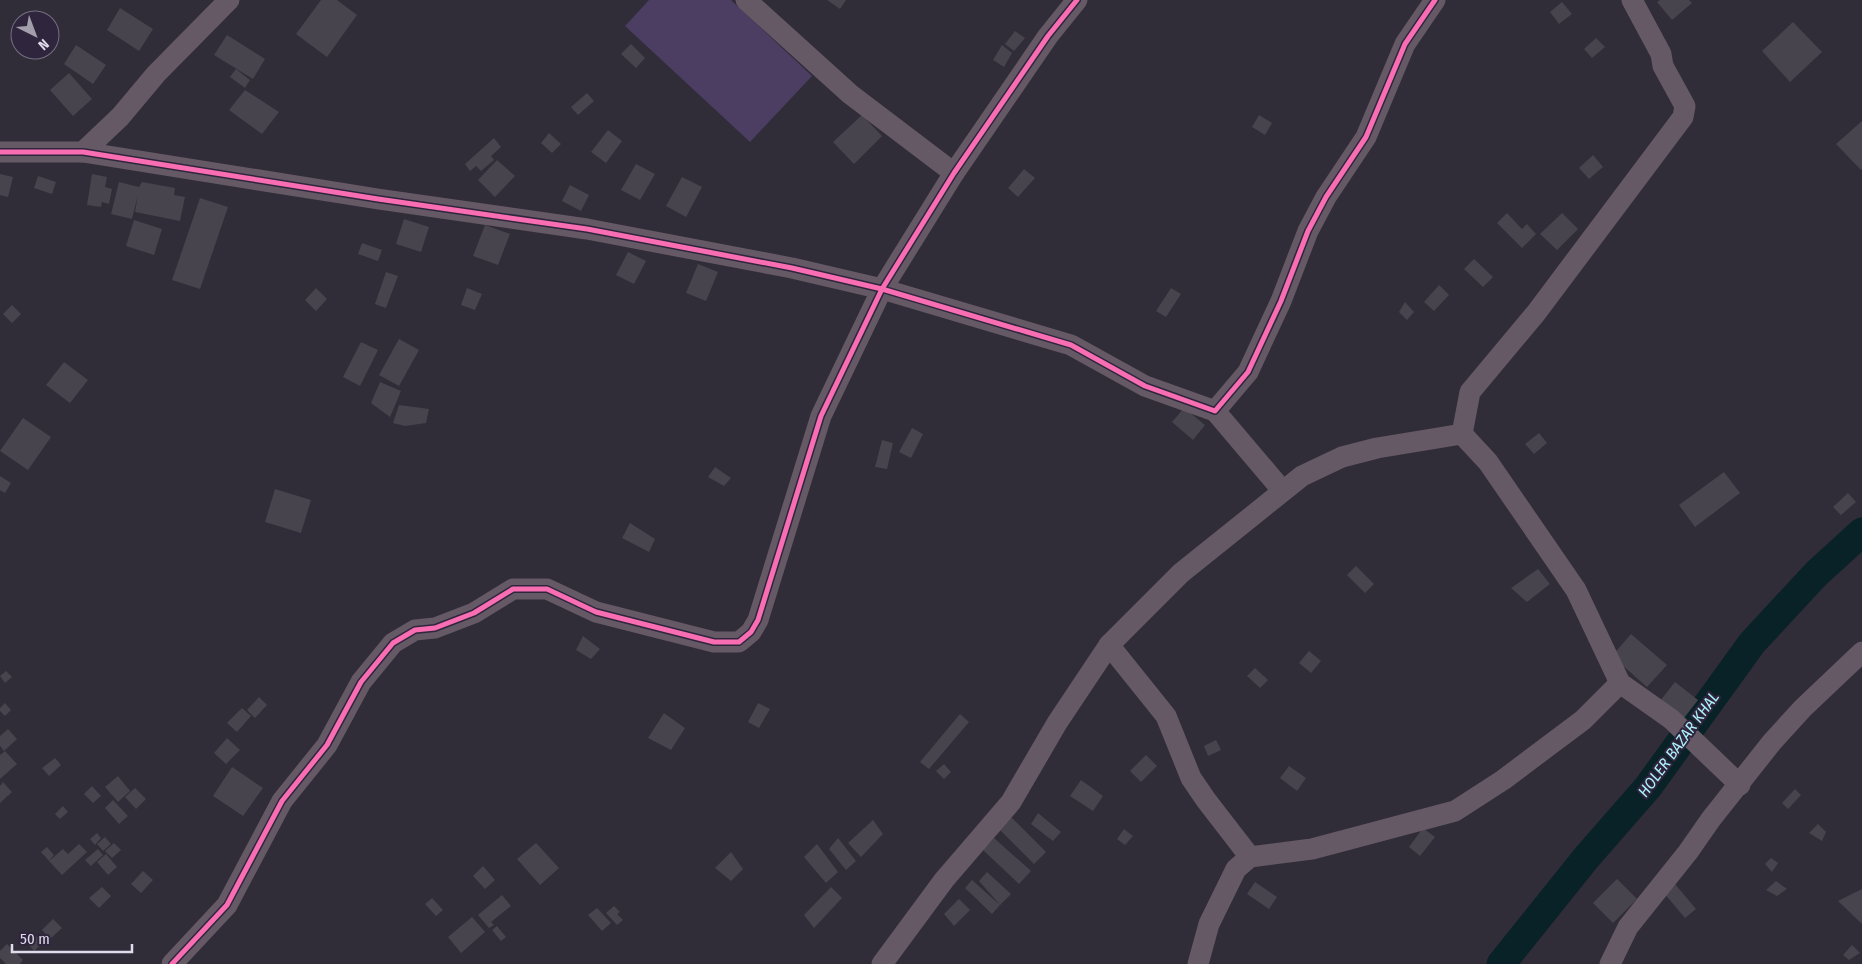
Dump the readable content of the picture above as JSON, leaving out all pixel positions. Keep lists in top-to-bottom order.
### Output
{
  "water": ["HOLER BAZAR KHAL"],
  "scale_bar": "50 m",
  "north": "bottom right"
}
